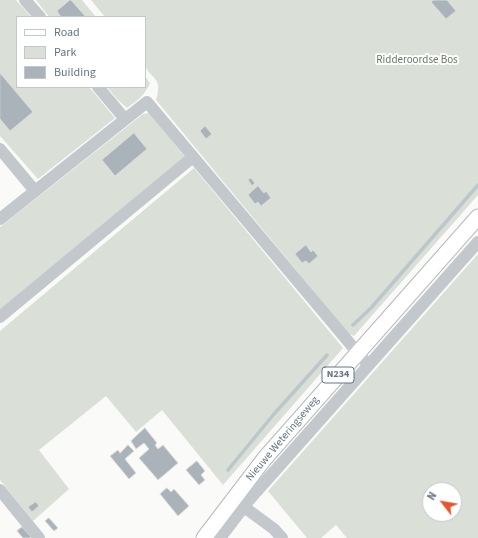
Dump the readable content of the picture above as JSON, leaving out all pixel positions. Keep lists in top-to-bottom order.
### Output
{
  "streets": {
    "main road": ["N234", "Nieuwe Weteringseweg"]
  },
  "parks": ["Ridderoordse Bos"],
  "legend": ["Road", "Park", "Building"],
  "north": "top left"
}
